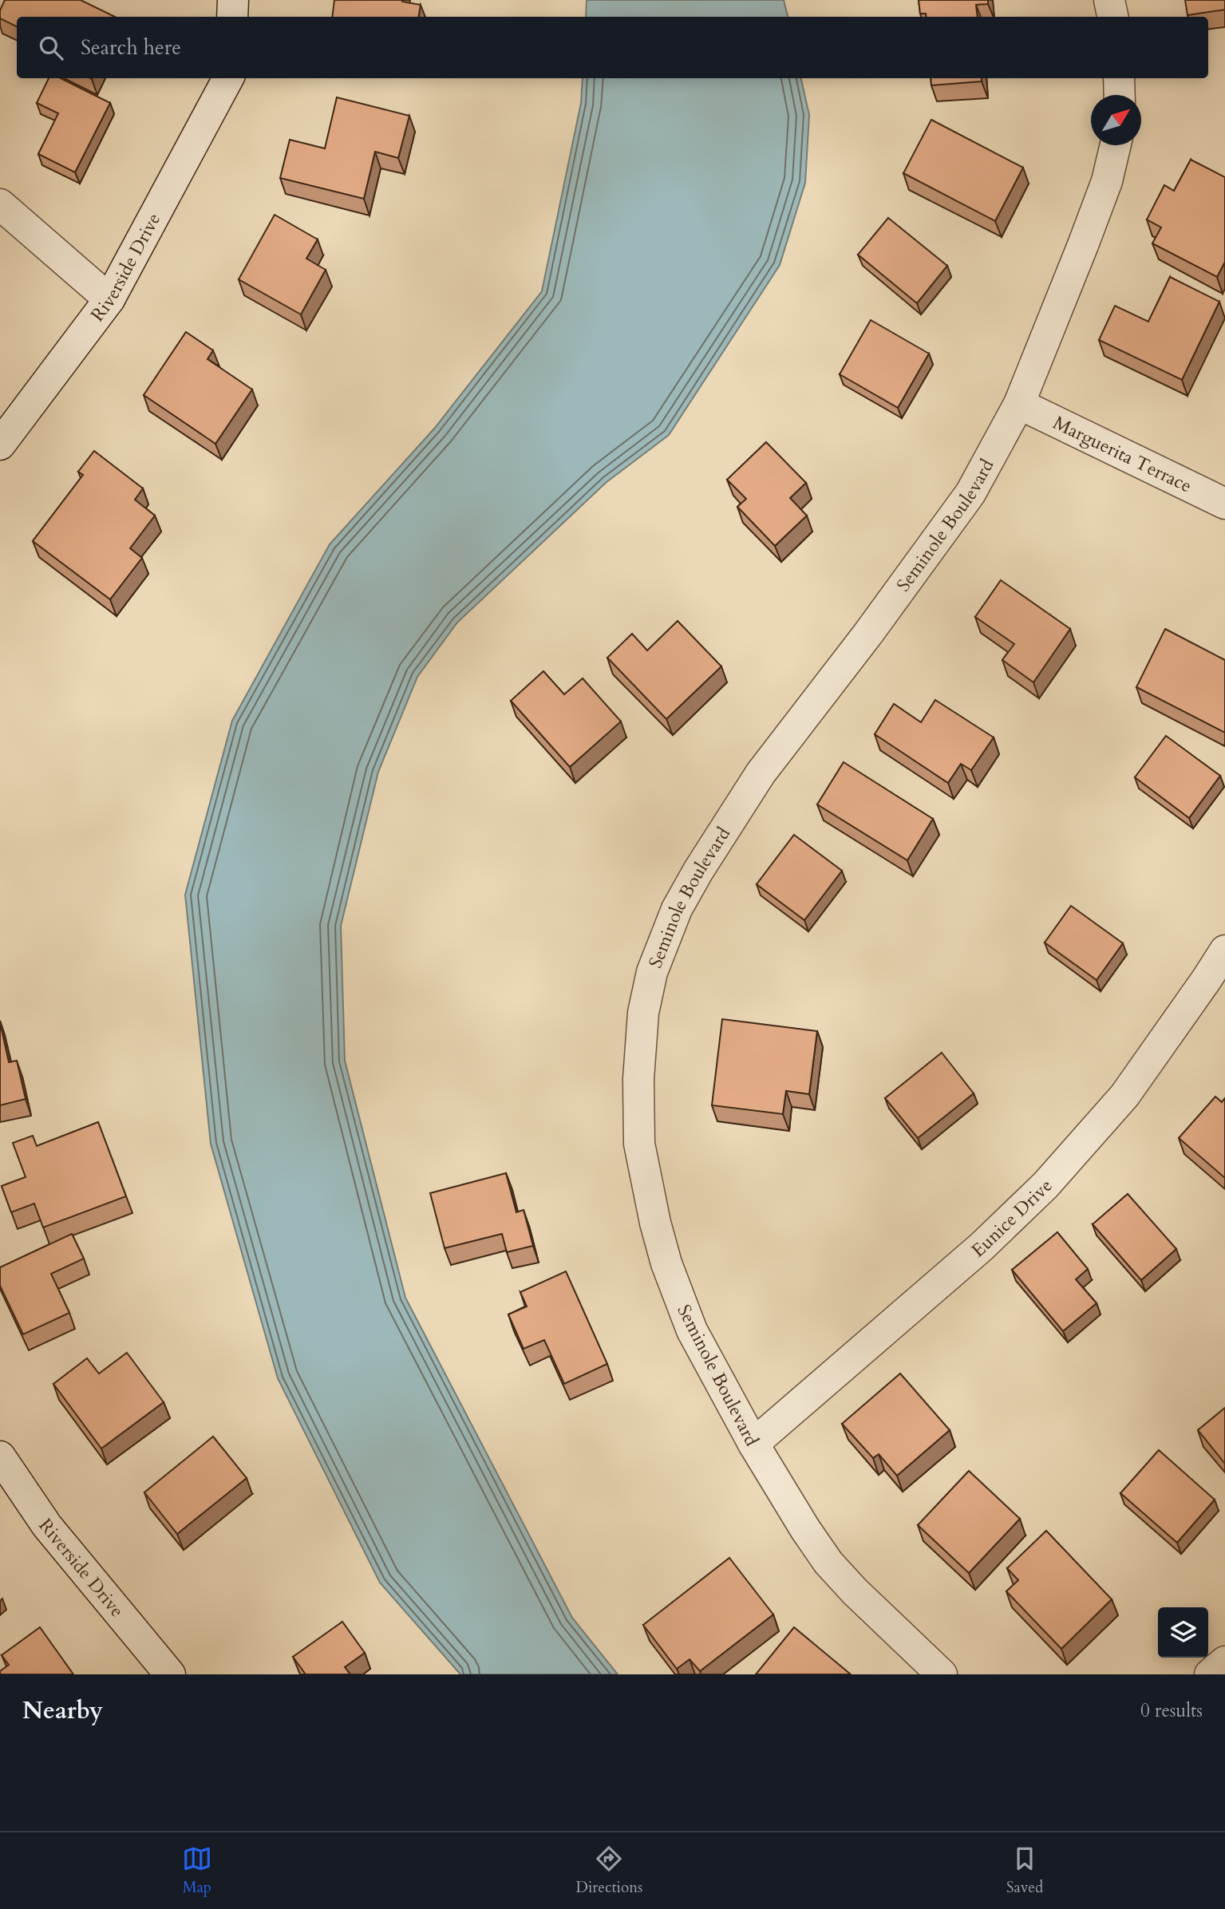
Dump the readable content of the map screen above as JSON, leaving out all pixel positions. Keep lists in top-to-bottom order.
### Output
{
  "streets": {
    "street": [
      "Riverside Drive",
      "Marguerita Terrace",
      "Seminole Boulevard",
      "Eunice Drive"
    ]
  },
  "crossings": [
    ["Marguerita Terrace", "Seminole Boulevard"],
    ["Seminole Boulevard", "Eunice Drive"]
  ],
  "north": "top right",
  "page": {
    "search": "Search here",
    "heading": ["Nearby", "0 results"],
    "nav": ["Map", "Directions", "Saved"]
  }
}
